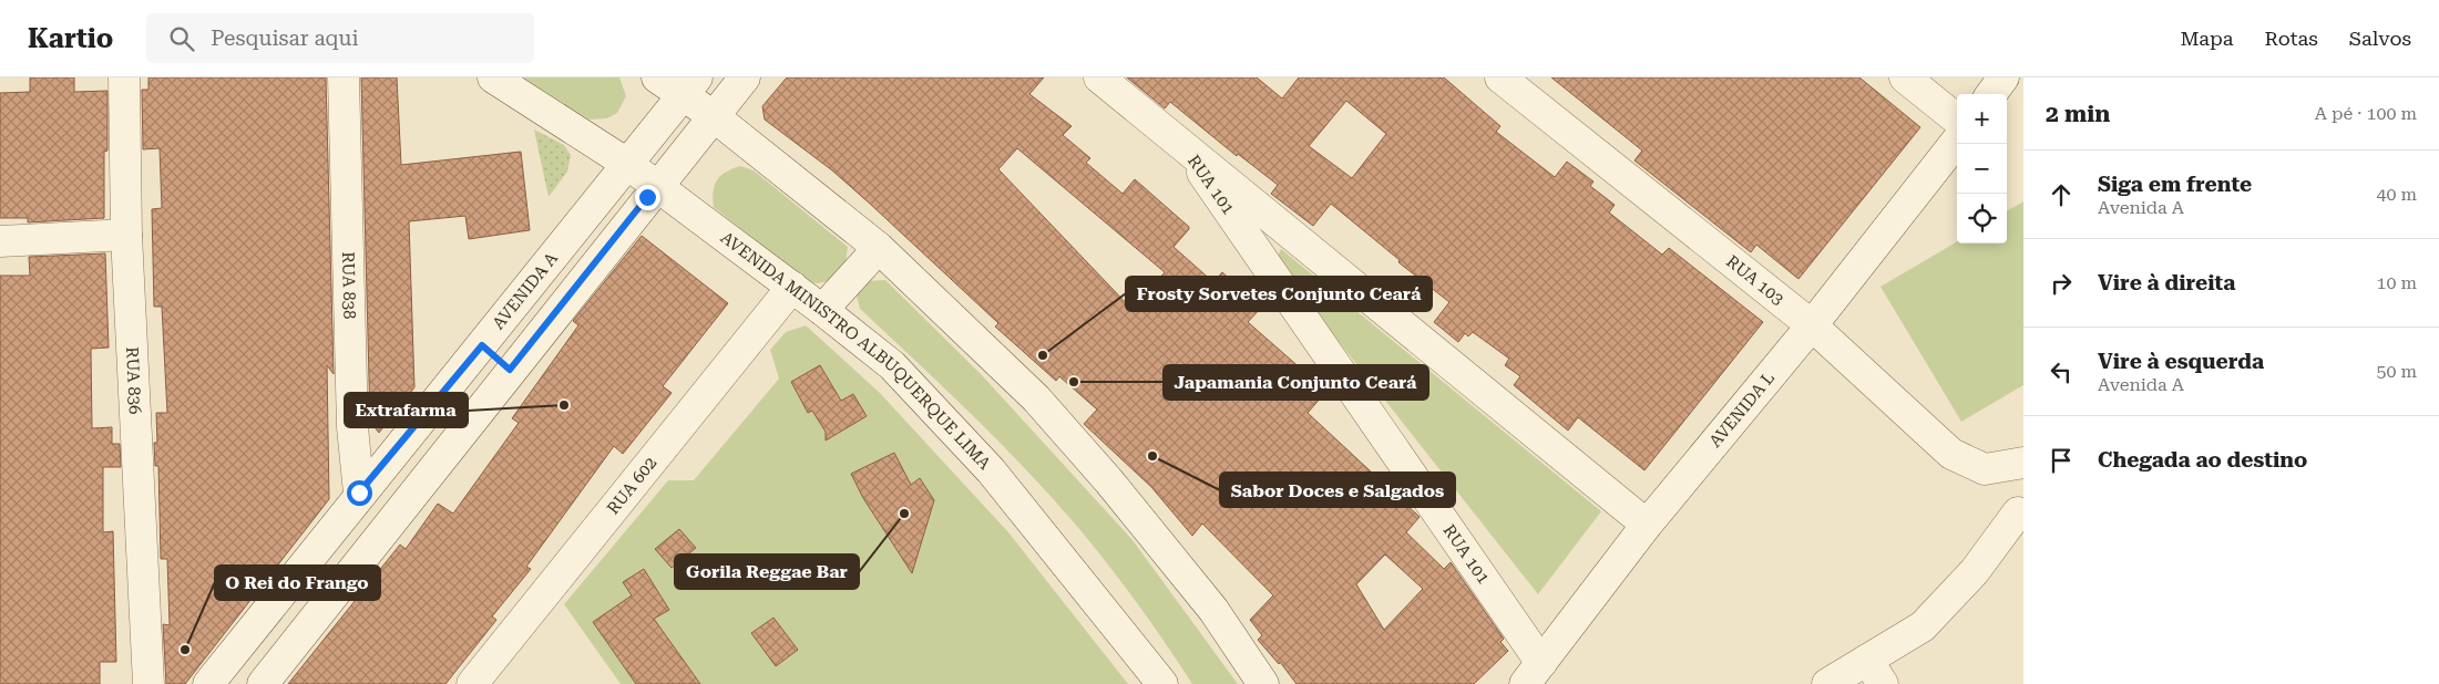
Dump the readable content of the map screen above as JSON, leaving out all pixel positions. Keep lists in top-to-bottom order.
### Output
{
  "streets": {
    "street": [
      "RUA 101",
      "RUA 103",
      "RUA 838",
      "AVENIDA A",
      "AVENIDA MINISTRO ALBUQUERQUE LIMA",
      "RUA 836",
      "AVENIDA L",
      "RUA 602"
    ]
  },
  "crossings": [
    ["RUA 101", "AVENIDA L"],
    ["RUA 103", "AVENIDA L"],
    ["RUA 838", "AVENIDA A"],
    ["AVENIDA A", "AVENIDA MINISTRO ALBUQUERQUE LIMA"],
    ["AVENIDA MINISTRO ALBUQUERQUE LIMA", "RUA 602"]
  ],
  "places": [
    "Frosty Sorvetes Conjunto Ceará",
    "Japamania Conjunto Ceará",
    "Extrafarma",
    "Sabor Doces e Salgados",
    "Gorila Reggae Bar",
    "O Rei do Frango"
  ],
  "page": {
    "header": "Kartio",
    "search": "Pesquisar aqui",
    "nav": ["Mapa", "Rotas", "Salvos"],
    "heading": ["2 min", "A pé · 100 m"],
    "map_buttons": ["+", "−"],
    "list": [
      ["Siga em frente", "Avenida A", "40 m"],
      ["Vire à direita", "10 m"],
      ["Vire à esquerda", "Avenida A", "50 m"],
      "Chegada ao destino"
    ]
  }
}
